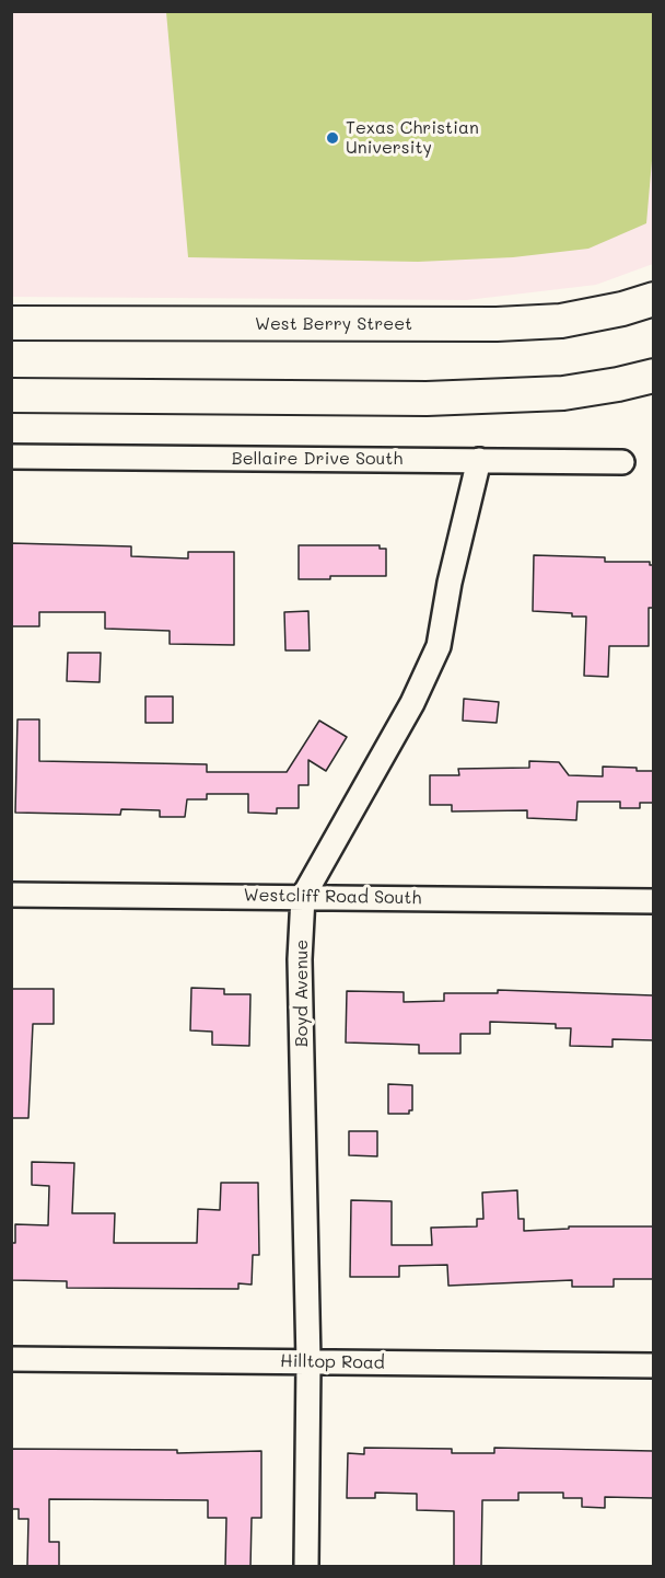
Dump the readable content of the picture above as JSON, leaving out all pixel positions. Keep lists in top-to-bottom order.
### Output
{
  "streets": {
    "main road": ["West Berry Street"],
    "street": [
      "Bellaire Drive South",
      "Westcliff Road South",
      "Boyd Avenue",
      "Hilltop Road"
    ]
  },
  "crossings": [
    ["Bellaire Drive South", "Boyd Avenue"],
    ["Westcliff Road South", "Boyd Avenue"],
    ["Boyd Avenue", "Hilltop Road"]
  ],
  "places": ["Texas Christian University"]
}
